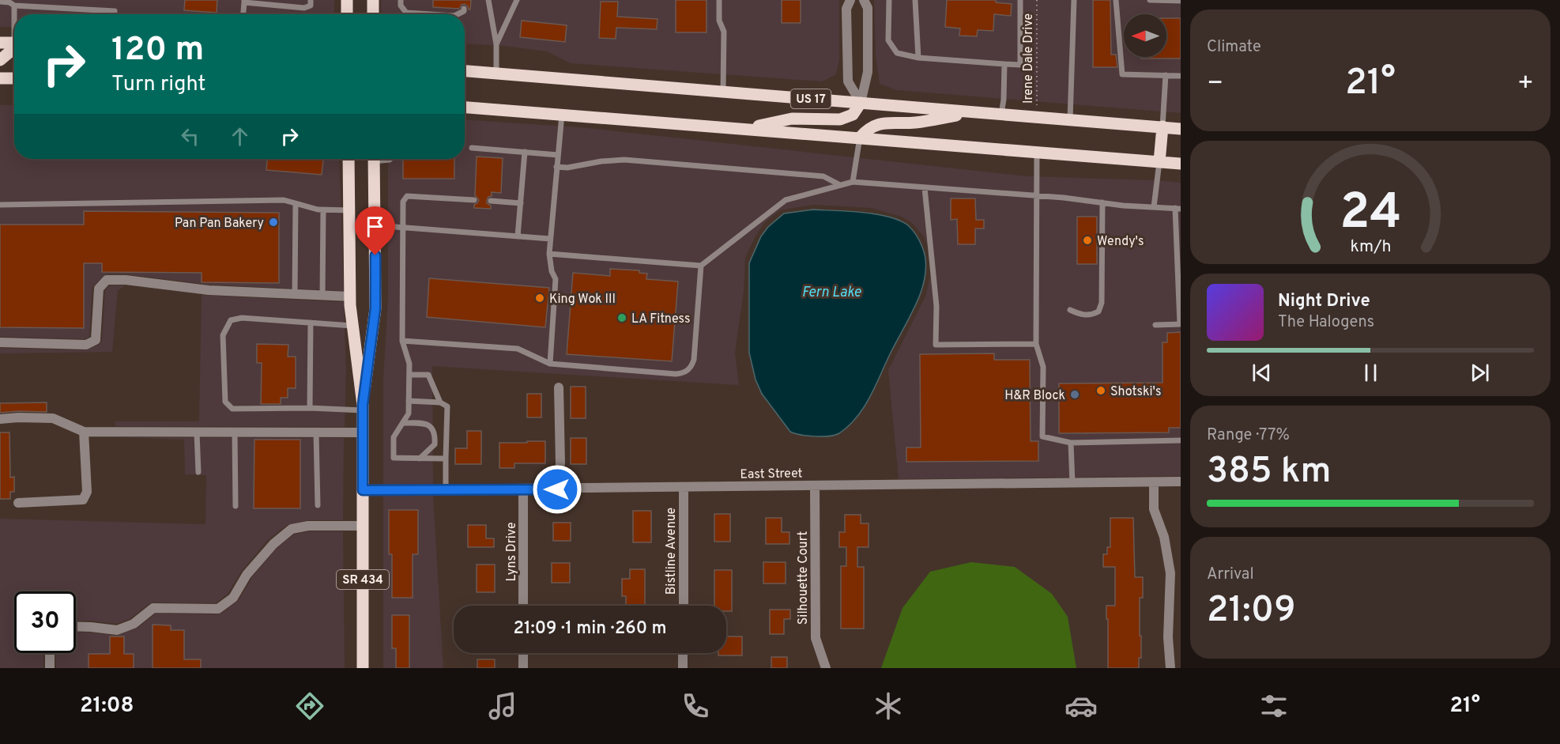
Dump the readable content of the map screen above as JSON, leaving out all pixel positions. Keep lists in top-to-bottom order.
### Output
{
  "streets": {
    "main road": ["US 17", "SR 434"],
    "street": [
      "East Street",
      "Bistline Avenue",
      "Lyns Drive",
      "Silhouette Court"
    ],
    "path": ["Irene Dale Drive"]
  },
  "crossings": [
    ["Irene Dale Drive", "US 17"],
    ["East Street", "Bistline Avenue"],
    ["East Street", "Lyns Drive"],
    ["East Street", "Silhouette Court"],
    ["East Street", "SR 434"]
  ],
  "water": ["Fern Lake"],
  "places": [
    "Pan Pan Bakery",
    "Wendy's",
    "King Wok III",
    "LA Fitness",
    "Shotski's",
    "H&R Block"
  ],
  "north": "left",
  "page": {
    "tile": [
      "Climate",
      ["Range · 77%", "385 km"],
      ["Arrival", "21:09"]
    ],
    "turn": ["120 m", "Turn right"],
    "heat": ["−", "21°", "+"],
    "song": ["Night Drive", "The Halogens"],
    "limit": "30",
    "trip": "21:09 · 1 min · 260 m",
    "tabs": ["21:08", "21°"],
    "gauge": ["24", "km/h"]
  }
}
